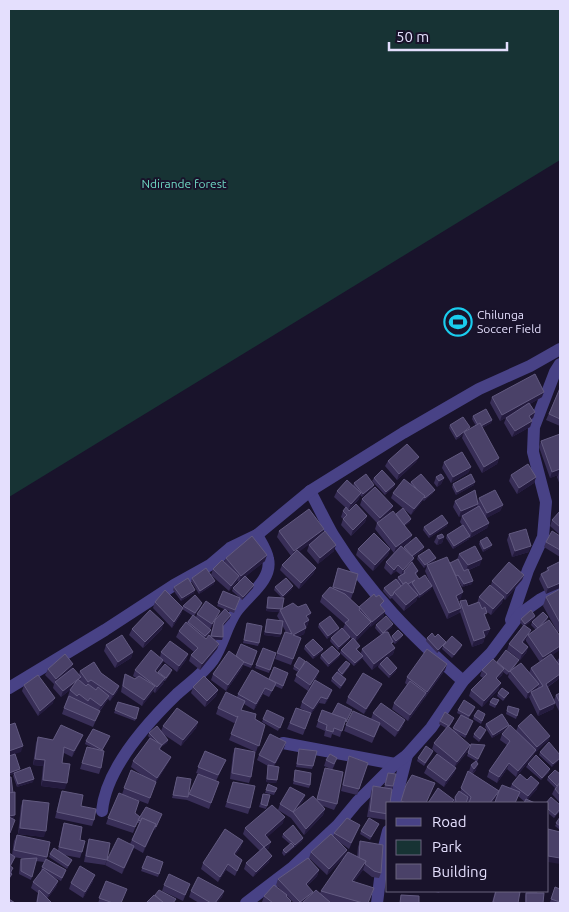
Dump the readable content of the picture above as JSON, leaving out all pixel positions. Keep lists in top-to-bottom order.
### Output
{
  "parks": ["Ndirande forest"],
  "places": {
    "sports": ["Chilunga Soccer Field"]
  },
  "legend": ["Road", "Park", "Building"],
  "scale_bar": "50 m"
}
